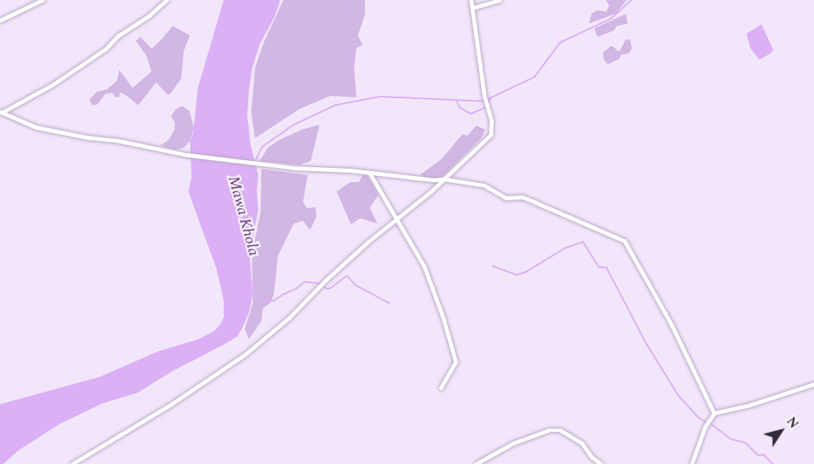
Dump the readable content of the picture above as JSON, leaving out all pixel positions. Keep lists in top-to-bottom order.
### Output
{
  "water": ["Mawa Khola"],
  "north": "top right"
}
